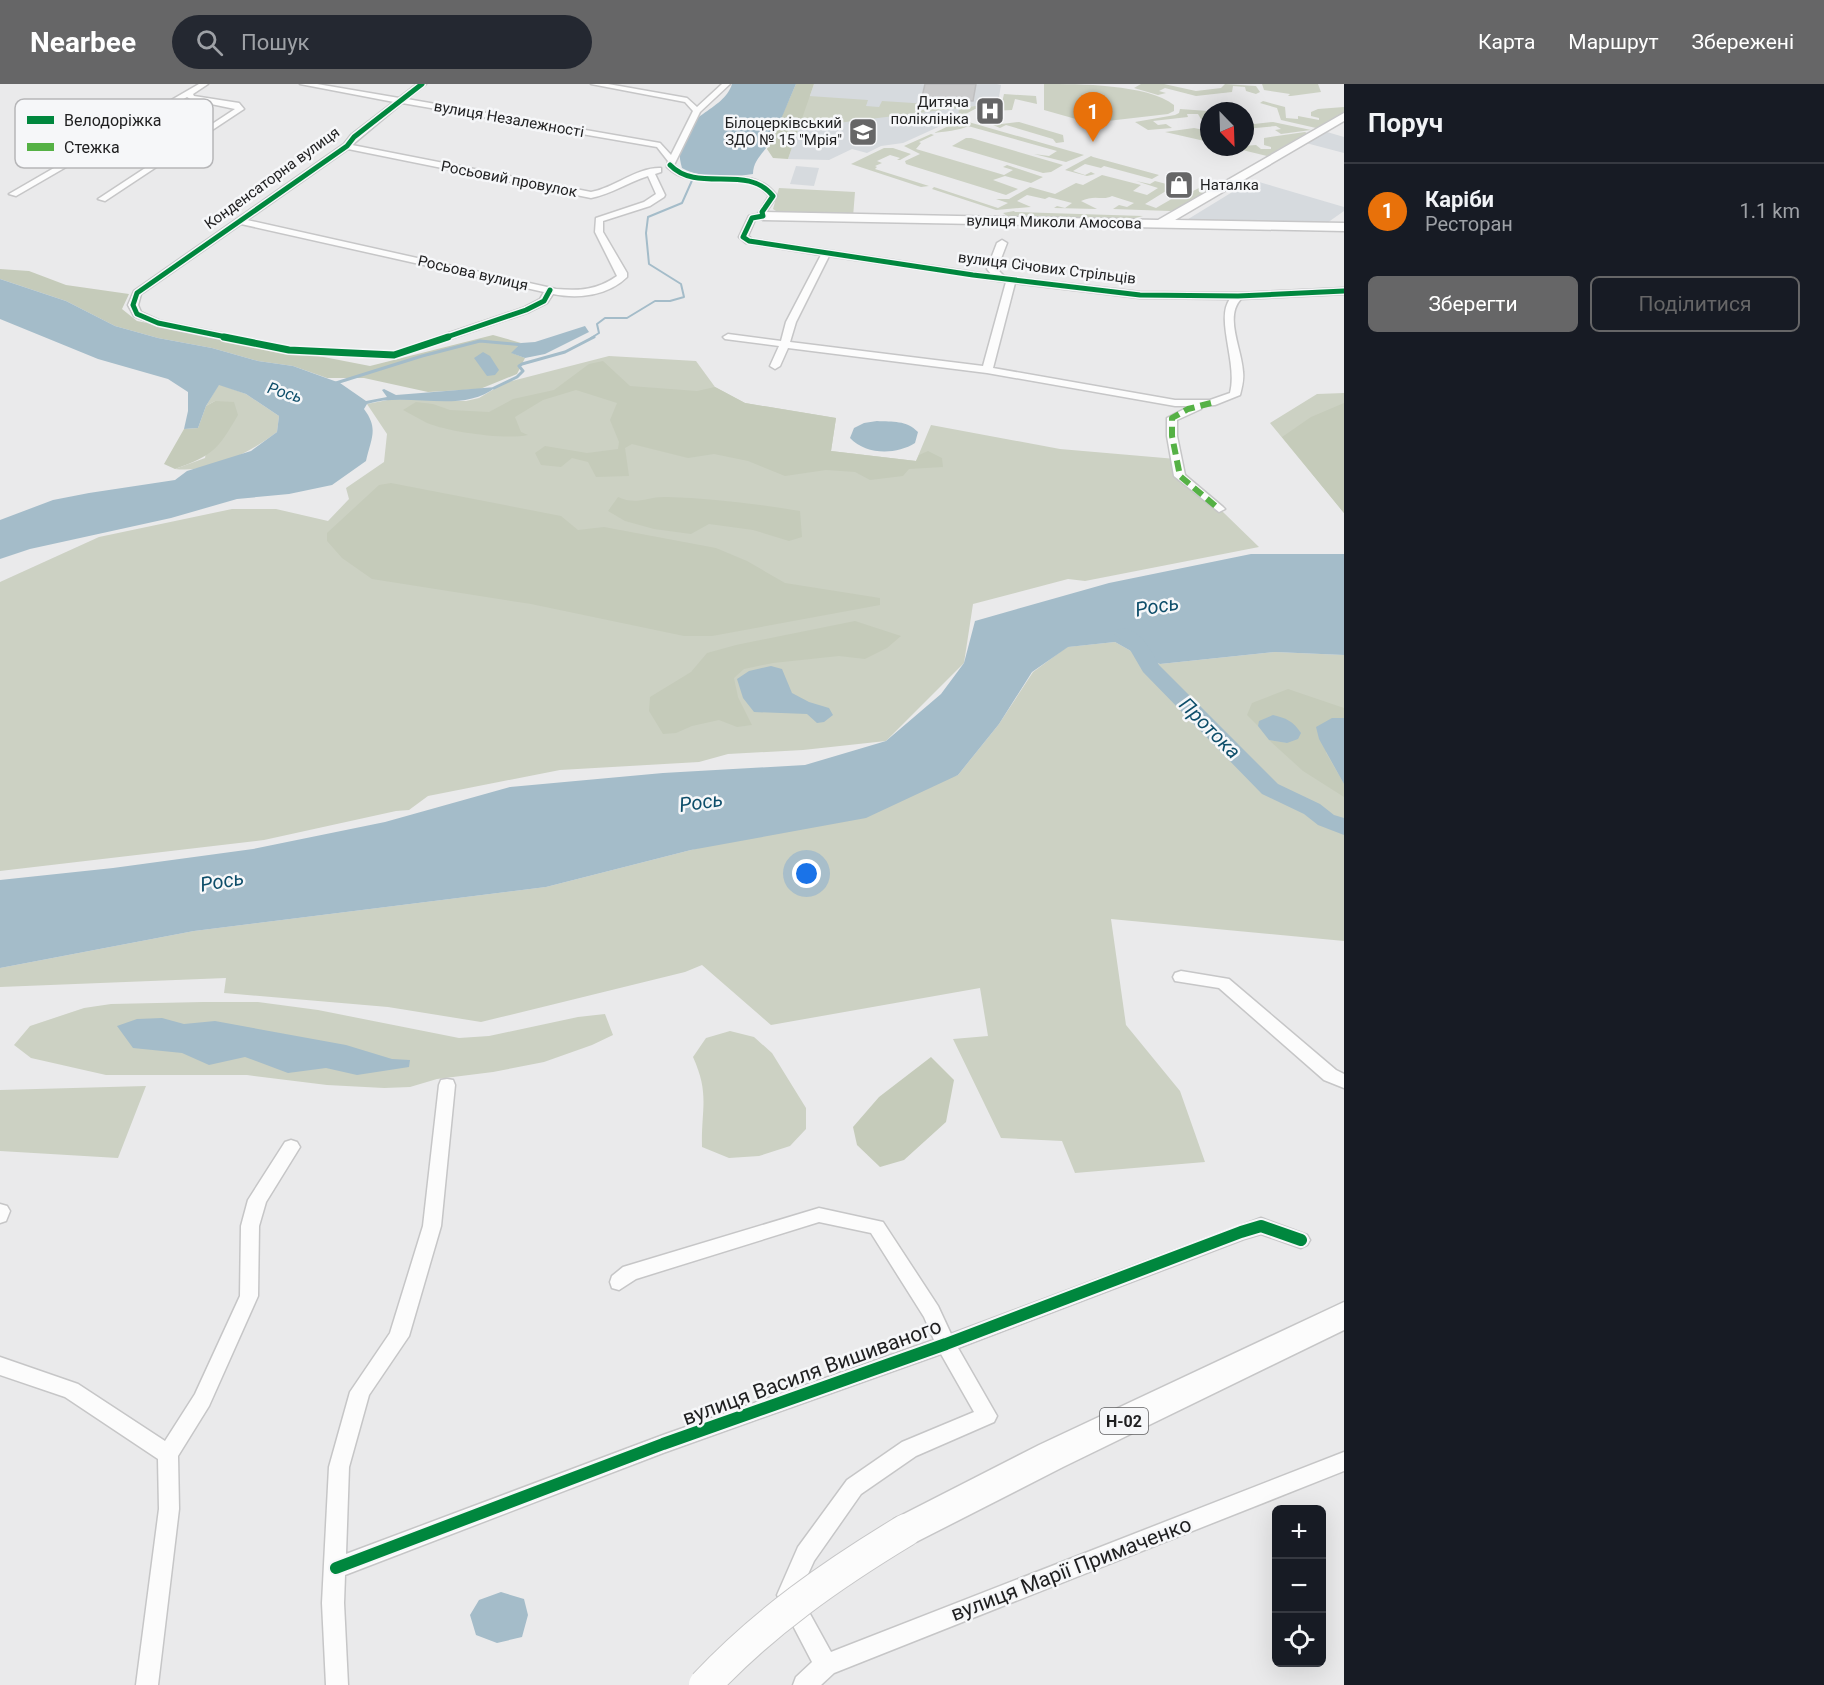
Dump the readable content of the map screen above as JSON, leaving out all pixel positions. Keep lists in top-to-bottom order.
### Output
{
  "streets": {
    "main road": ["Н-02"],
    "street": [
      "вулиця Незалежності",
      "Конденсаторна вулиця",
      "Росьовий провулок",
      "вулиця Миколи Амосова",
      "вулиця Січових Стрільців",
      "Росьова вулиця",
      "вулиця Василя Вишиваного",
      "вулиця Марії Примаченко"
    ]
  },
  "crossings": [
    ["вулиця Незалежності", "Конденсаторна вулиця"],
    ["вулиця Незалежності", "Росьовий провулок"],
    ["Конденсаторна вулиця", "Росьовий провулок"],
    ["Конденсаторна вулиця", "Росьова вулиця"],
    ["Росьовий провулок", "Росьова вулиця"],
    ["вулиця Миколи Амосова", "вулиця Січових Стрільців"],
    ["вулиця Василя Вишиваного", "вулиця Марії Примаченко"]
  ],
  "water": ["Рось", "Протока"],
  "places": {
    "hospital": ["Дитяча поліклініка"],
    "school or university": ["Білоцерківський ЗДО № 15 \"Мрія\""],
    "shop": ["Наталка"]
  },
  "legend": ["Велодоріжка", "Стежка"],
  "north": "bottom right",
  "page": {
    "header": "Nearbee",
    "search": "Пошук",
    "nav": ["Карта", "Маршрут", "Збережені"],
    "heading": "Поруч",
    "pins": "1",
    "list": [
      {
        "mark": "1",
        "name": "Каріби",
        "note": "Ресторан",
        "value": "1.1 km"
      }
    ],
    "buttons": ["Зберегти", "Поділитися"],
    "map_buttons": ["+", "−"]
  }
}
